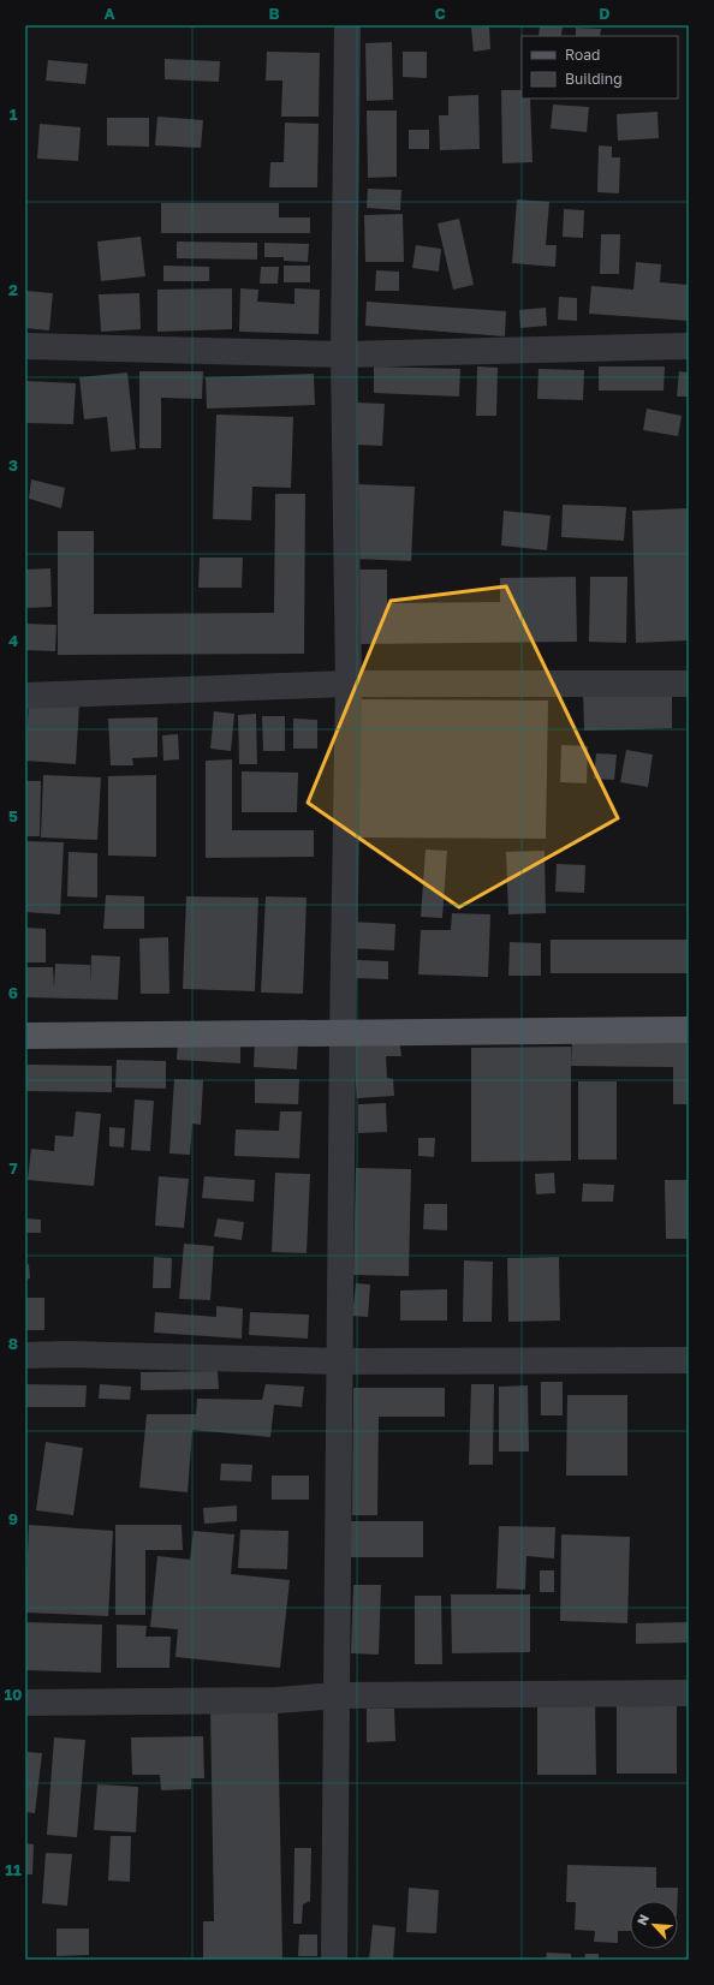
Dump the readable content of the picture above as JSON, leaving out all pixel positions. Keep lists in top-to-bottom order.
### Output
{
  "legend": ["Road", "Building"],
  "north": "top left",
  "grid": {
    "columns": [
      "A",
      "B",
      "C",
      "D"
    ],
    "rows": [
      "1",
      "2",
      "3",
      "4",
      "5",
      "6",
      "7",
      "8",
      "9",
      "10",
      "11"
    ]
  }
}
